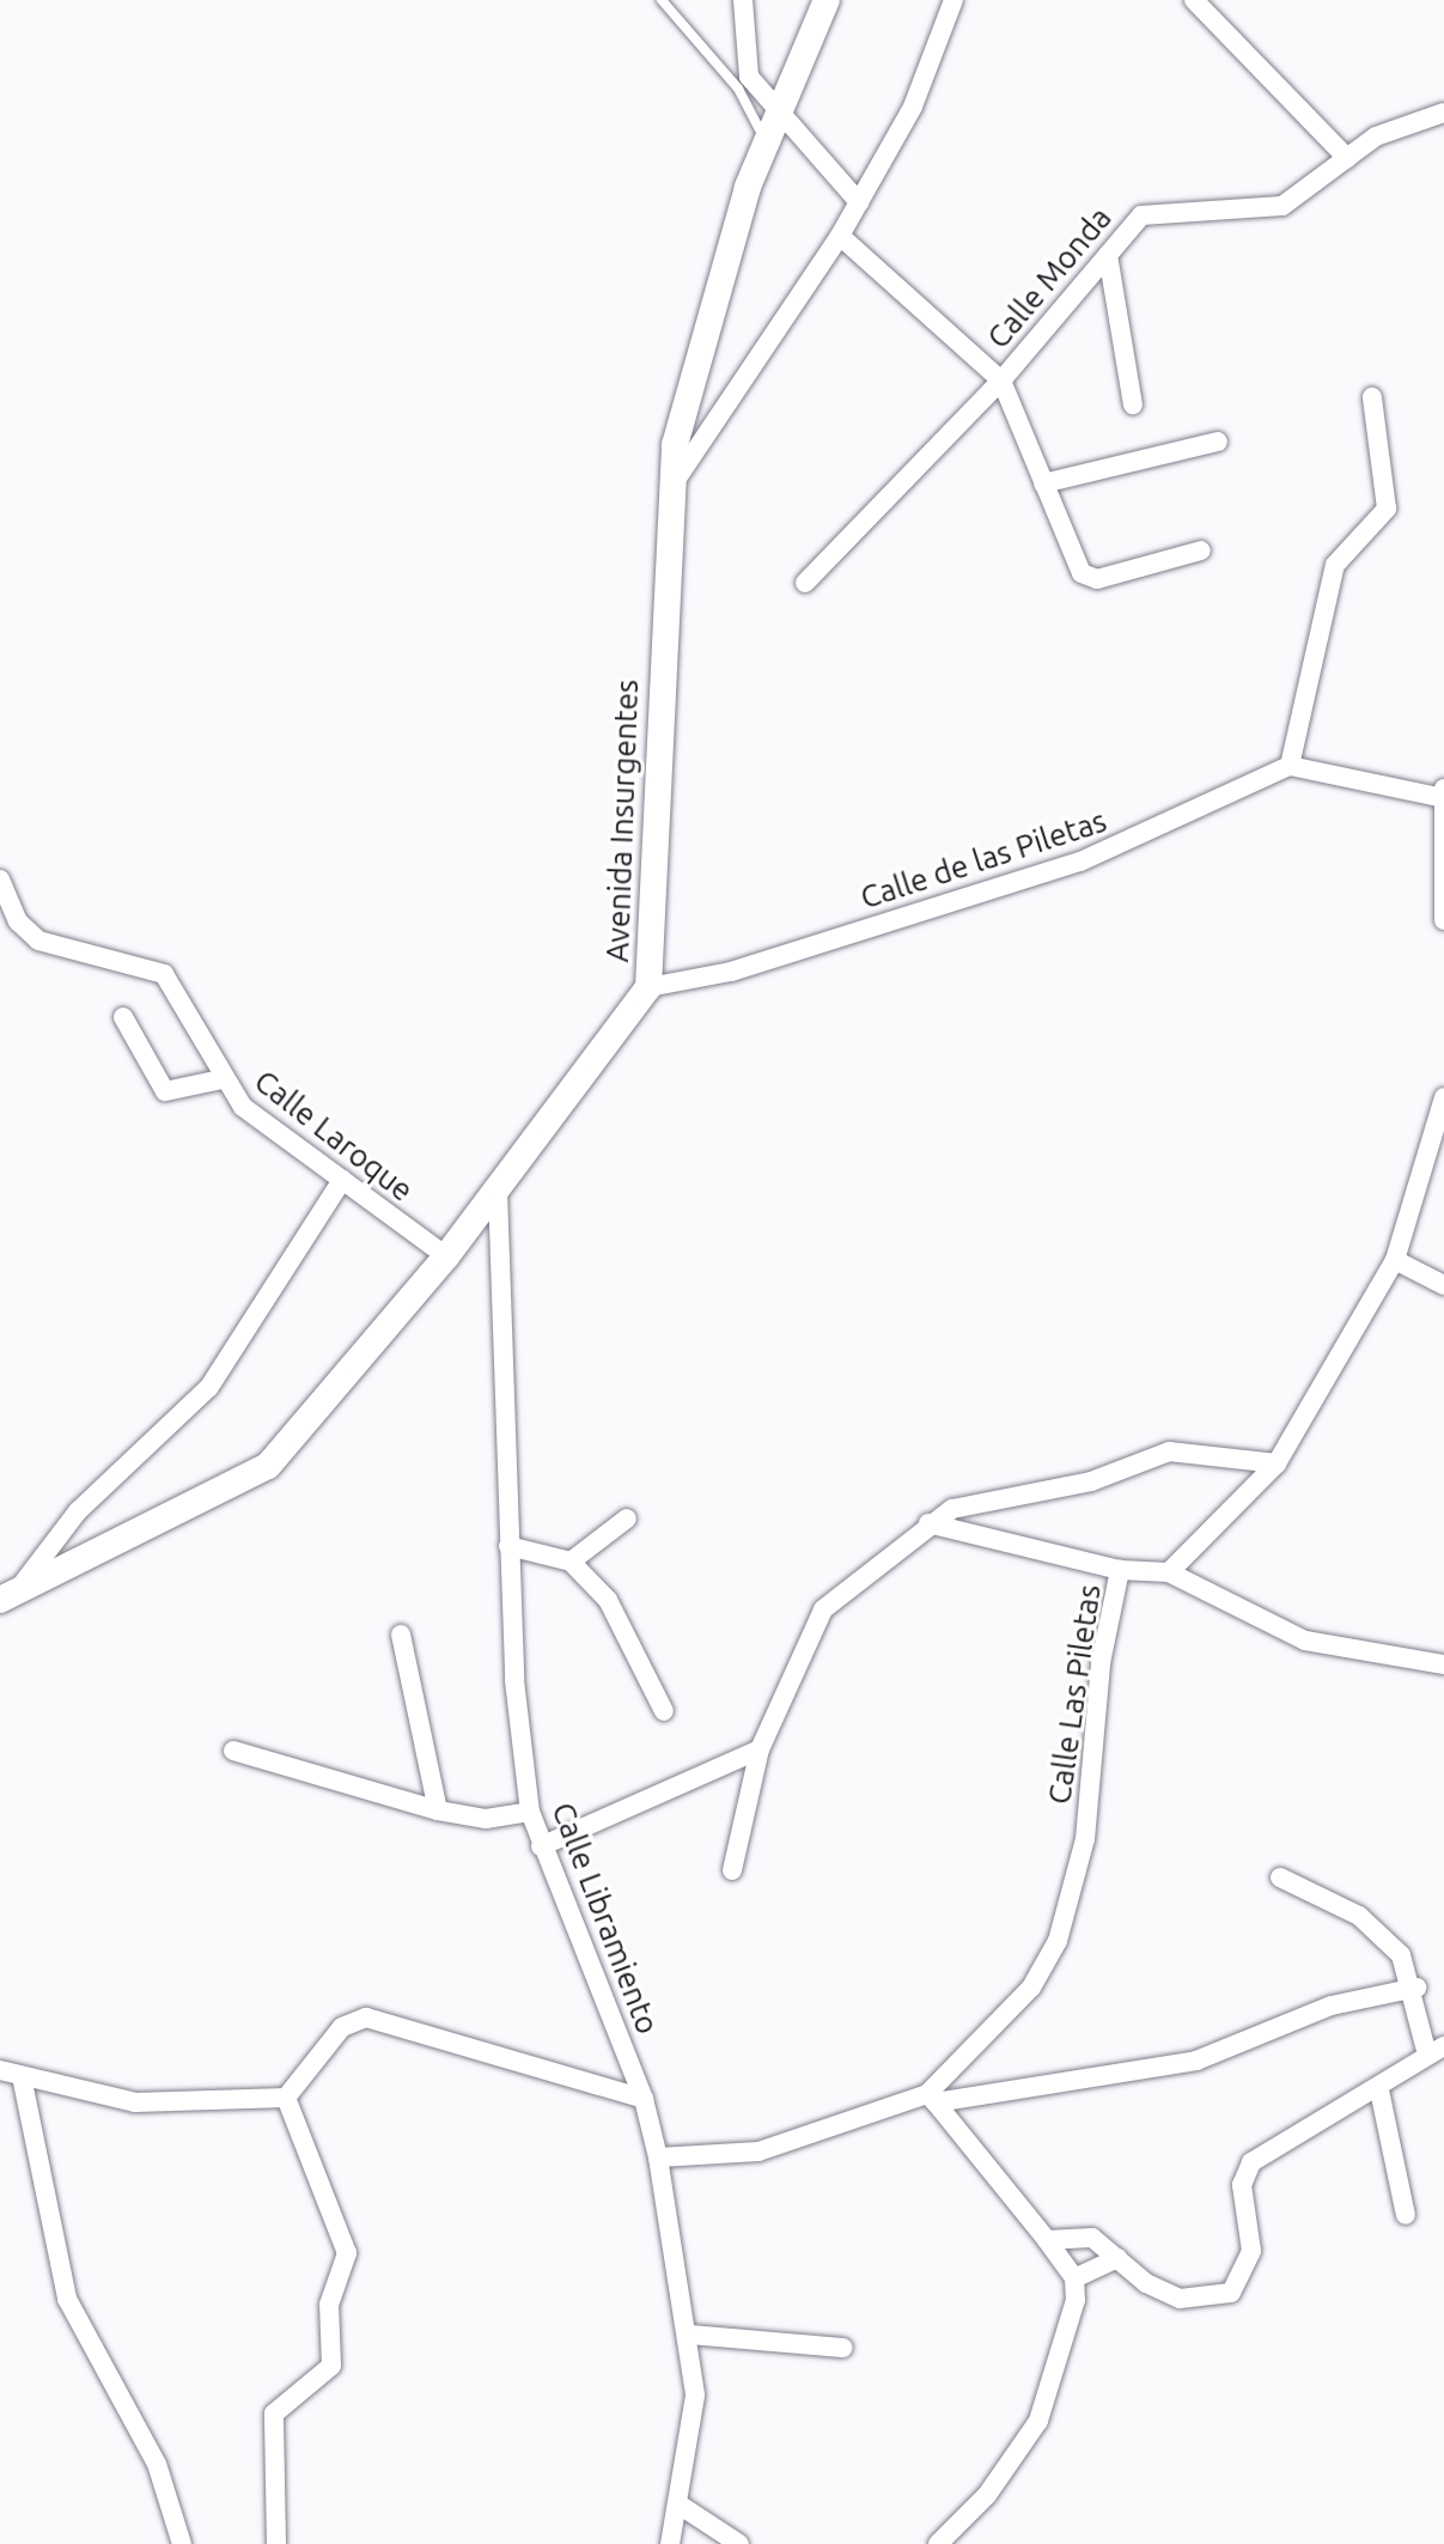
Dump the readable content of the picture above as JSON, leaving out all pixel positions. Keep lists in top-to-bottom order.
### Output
{
  "streets": {
    "main road": ["Avenida Insurgentes"],
    "street": [
      "Calle Monda",
      "Calle de las Piletas",
      "Calle Laroque",
      "Calle Las Piletas",
      "Calle Libramiento"
    ]
  },
  "crossings": [
    ["Avenida Insurgentes", "Calle de las Piletas"],
    ["Avenida Insurgentes", "Calle Laroque"],
    ["Avenida Insurgentes", "Calle Libramiento"],
    ["Calle Las Piletas", "Calle Libramiento"]
  ]
}
